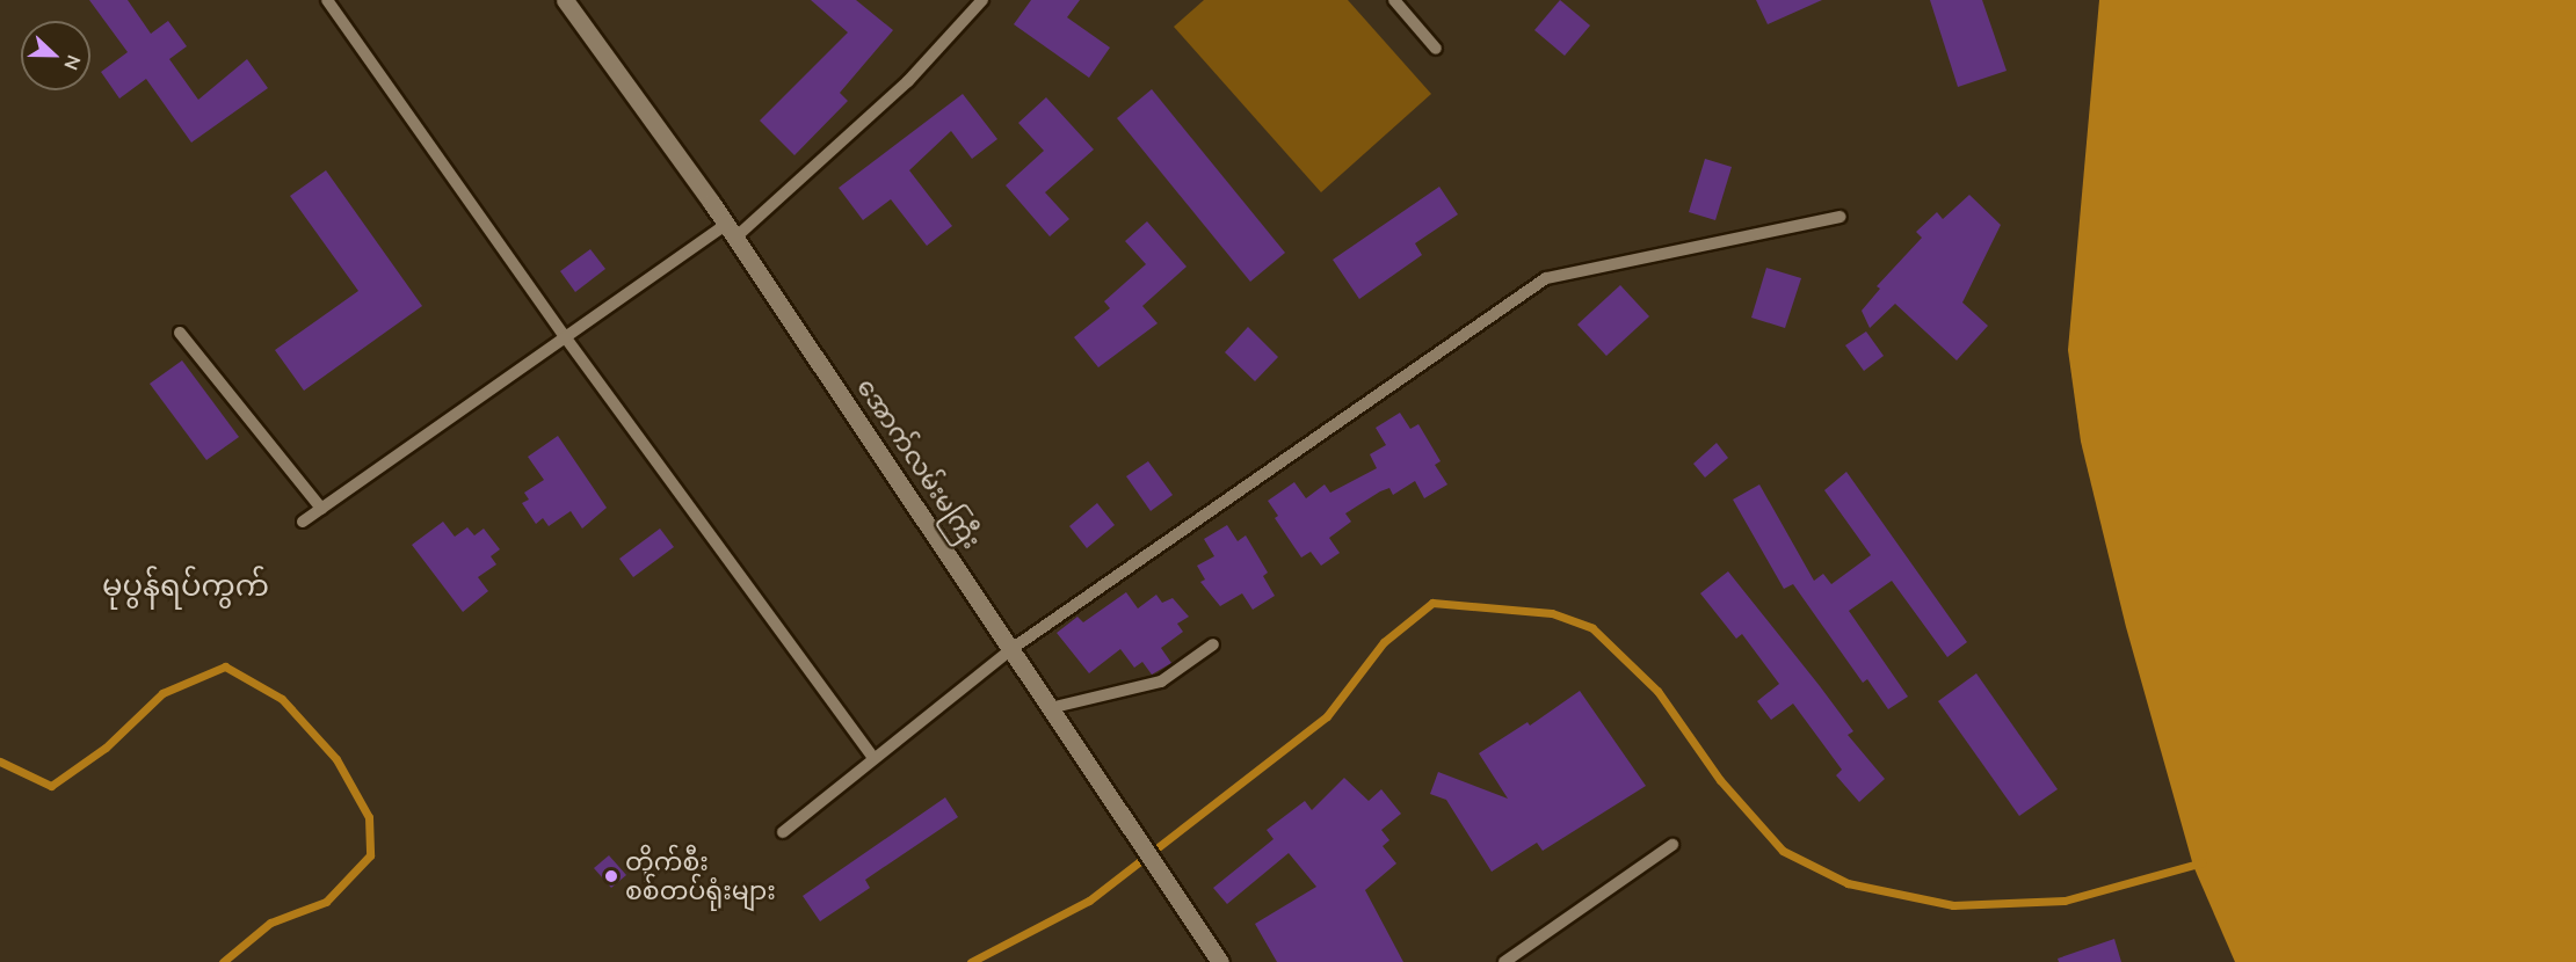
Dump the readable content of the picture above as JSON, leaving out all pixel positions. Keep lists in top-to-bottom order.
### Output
{
  "streets": {
    "main road": ["အောက်လမ်းမကြီး"]
  },
  "districts": ["မုပွန်ရပ်ကွက်"],
  "places": ["တိုက်စီး စစ်တပ်ရုံးများ"],
  "north": "right"
}
